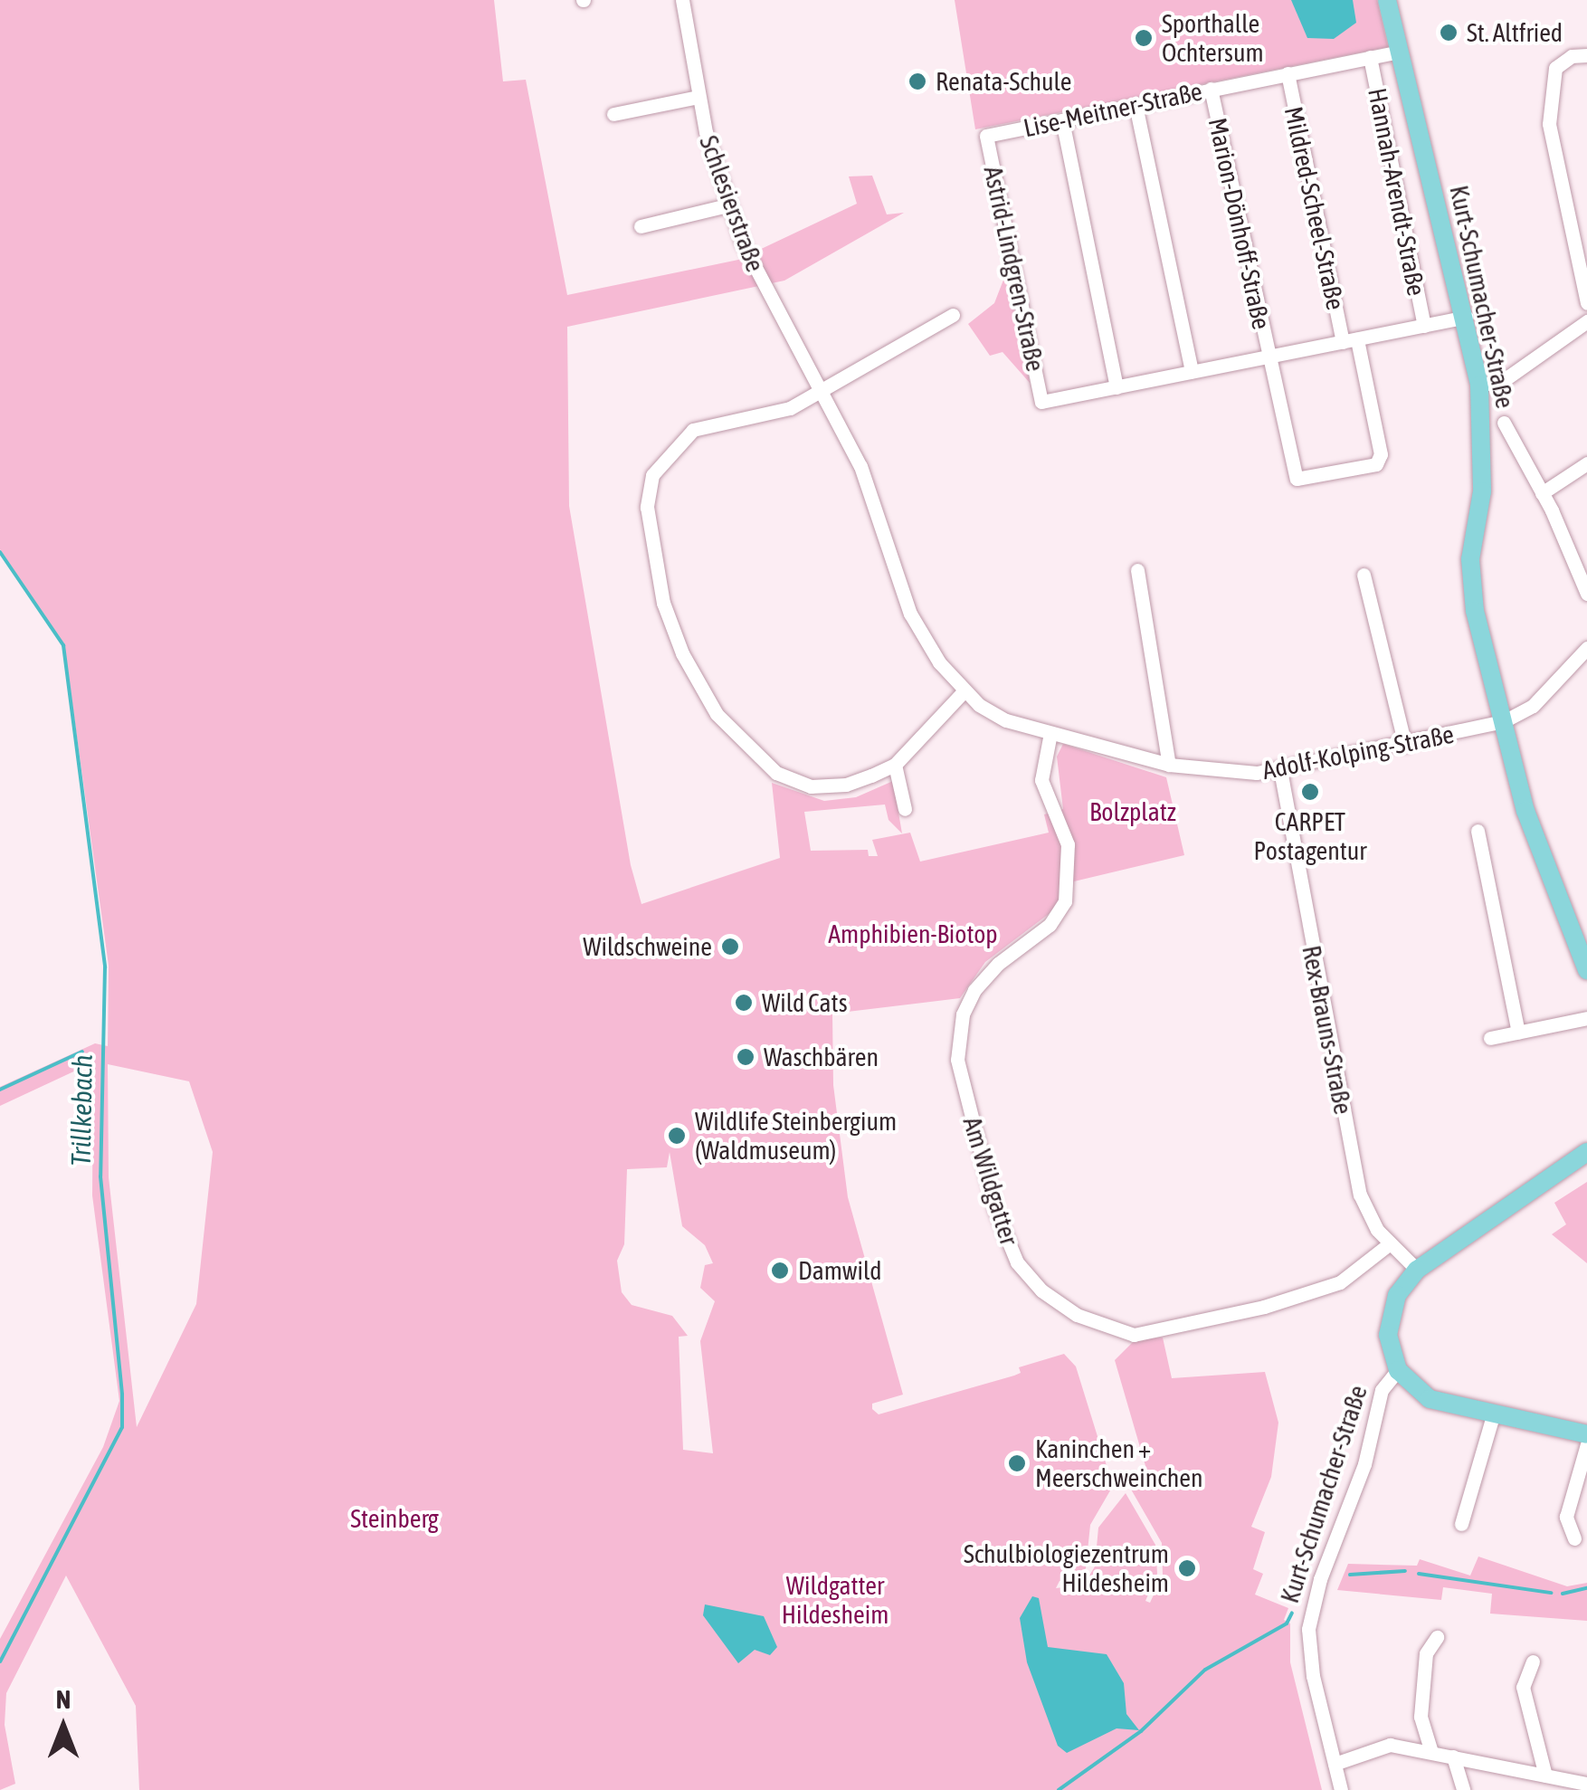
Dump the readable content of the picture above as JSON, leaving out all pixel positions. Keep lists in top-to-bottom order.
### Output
{
  "streets": {
    "main road": ["Kurt-Schumacher-Straße"],
    "street": [
      "Lise-Meitner-Straße",
      "Hannah-Arendt-Straße",
      "Schlesierstraße",
      "Mildred-Scheel-Straße",
      "Marion-Dönhoff-Straße",
      "Astrid-Lindgren-Straße",
      "Adolf-Kolping-Straße",
      "Rex-Brauns-Straße",
      "Am Wildgatter"
    ]
  },
  "crossings": [
    ["Lise-Meitner-Straße", "Hannah-Arendt-Straße"],
    ["Lise-Meitner-Straße", "Mildred-Scheel-Straße"],
    ["Lise-Meitner-Straße", "Marion-Dönhoff-Straße"],
    ["Lise-Meitner-Straße", "Astrid-Lindgren-Straße"],
    ["Lise-Meitner-Straße", "Kurt-Schumacher-Straße"],
    ["Schlesierstraße", "Adolf-Kolping-Straße"],
    ["Mildred-Scheel-Straße", "Marion-Dönhoff-Straße"],
    ["Kurt-Schumacher-Straße", "Adolf-Kolping-Straße"],
    ["Kurt-Schumacher-Straße", "Rex-Brauns-Straße"],
    ["Adolf-Kolping-Straße", "Rex-Brauns-Straße"],
    ["Adolf-Kolping-Straße", "Am Wildgatter"],
    ["Rex-Brauns-Straße", "Am Wildgatter"]
  ],
  "water": ["Trillkebach"],
  "parks": [
    "Bolzplatz",
    "Amphibien-Biotop",
    "Steinberg",
    "Wildgatter Hildesheim"
  ],
  "places": [
    "St. Altfried",
    "Sporthalle Ochtersum",
    "Renata-Schule",
    "CARPET Postagentur",
    "Wildschweine",
    "Wild Cats",
    "Waschbären",
    "Wildlife Steinbergium (Waldmuseum)",
    "Damwild",
    "Kaninchen + Meerschweinchen",
    "Schulbiologiezentrum Hildesheim"
  ],
  "north": "top"
}
